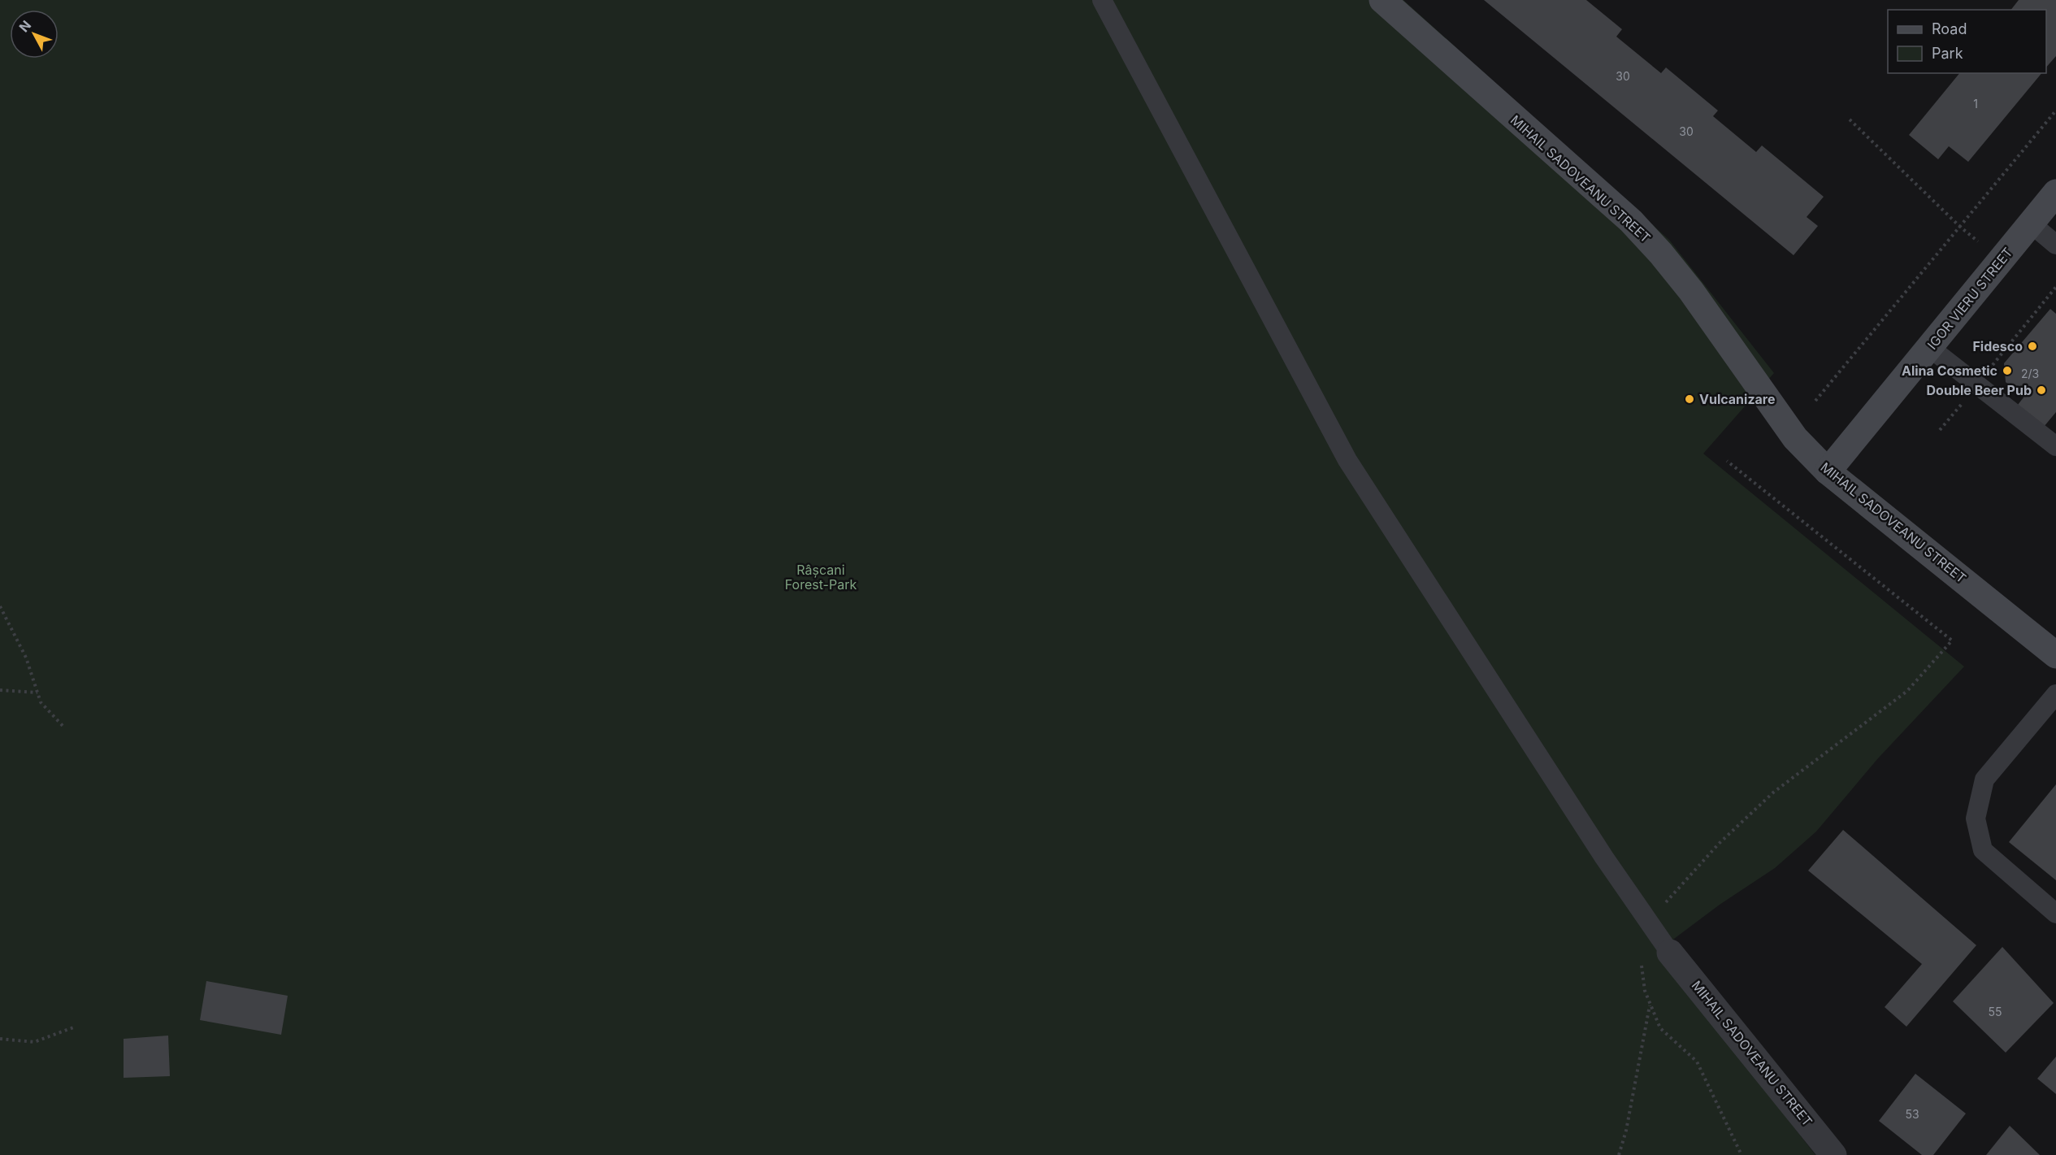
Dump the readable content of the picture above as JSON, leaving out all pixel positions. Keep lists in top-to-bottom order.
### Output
{
  "streets": {
    "main road": ["MIHAIL SADOVEANU STREET", "IGOR VIERU STREET"]
  },
  "crossings": [
    ["MIHAIL SADOVEANU STREET", "IGOR VIERU STREET"]
  ],
  "parks": ["Râșcani Forest-Park"],
  "places": [
    "Fidesco",
    "Alina Cosmetic",
    "Double Beer Pub",
    "Vulcanizare"
  ],
  "house_numbers": [
    "30",
    "1",
    "30",
    "2/3",
    "55",
    "53"
  ],
  "legend": ["Road", "Park"],
  "north": "top left"
}
